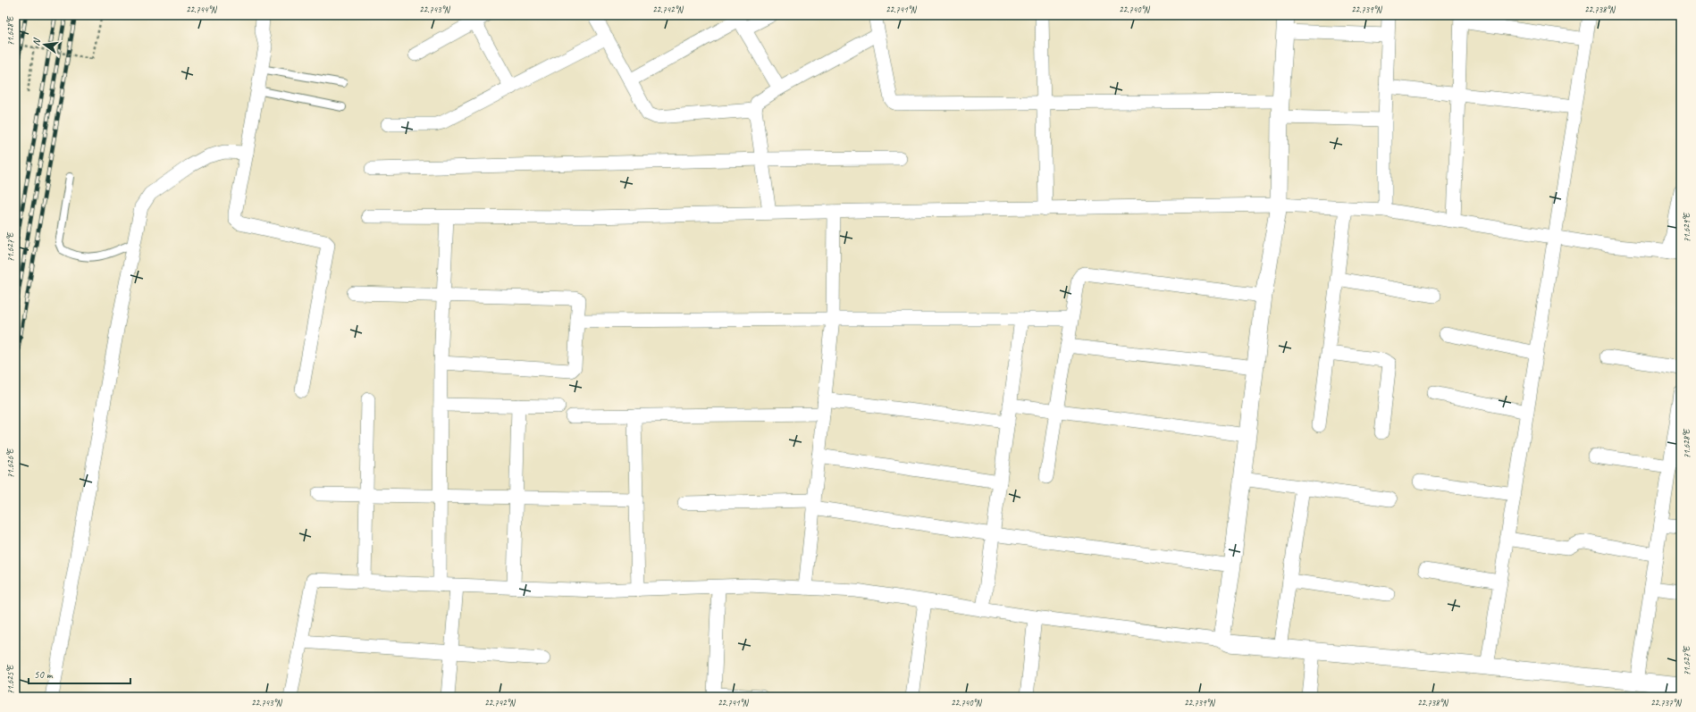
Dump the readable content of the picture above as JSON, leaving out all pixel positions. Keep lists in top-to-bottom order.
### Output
{
  "scale_bar": "50 m",
  "north": "left",
  "coordinates": [
    "22.744°N",
    "22.743°N",
    "22.742°N",
    "22.741°N",
    "22.740°N",
    "22.739°N",
    "22.738°N",
    "71.628°E",
    "71.629°E",
    "71.627°E",
    "71.626°E",
    "71.625°E",
    "22.737°N"
  ]
}
